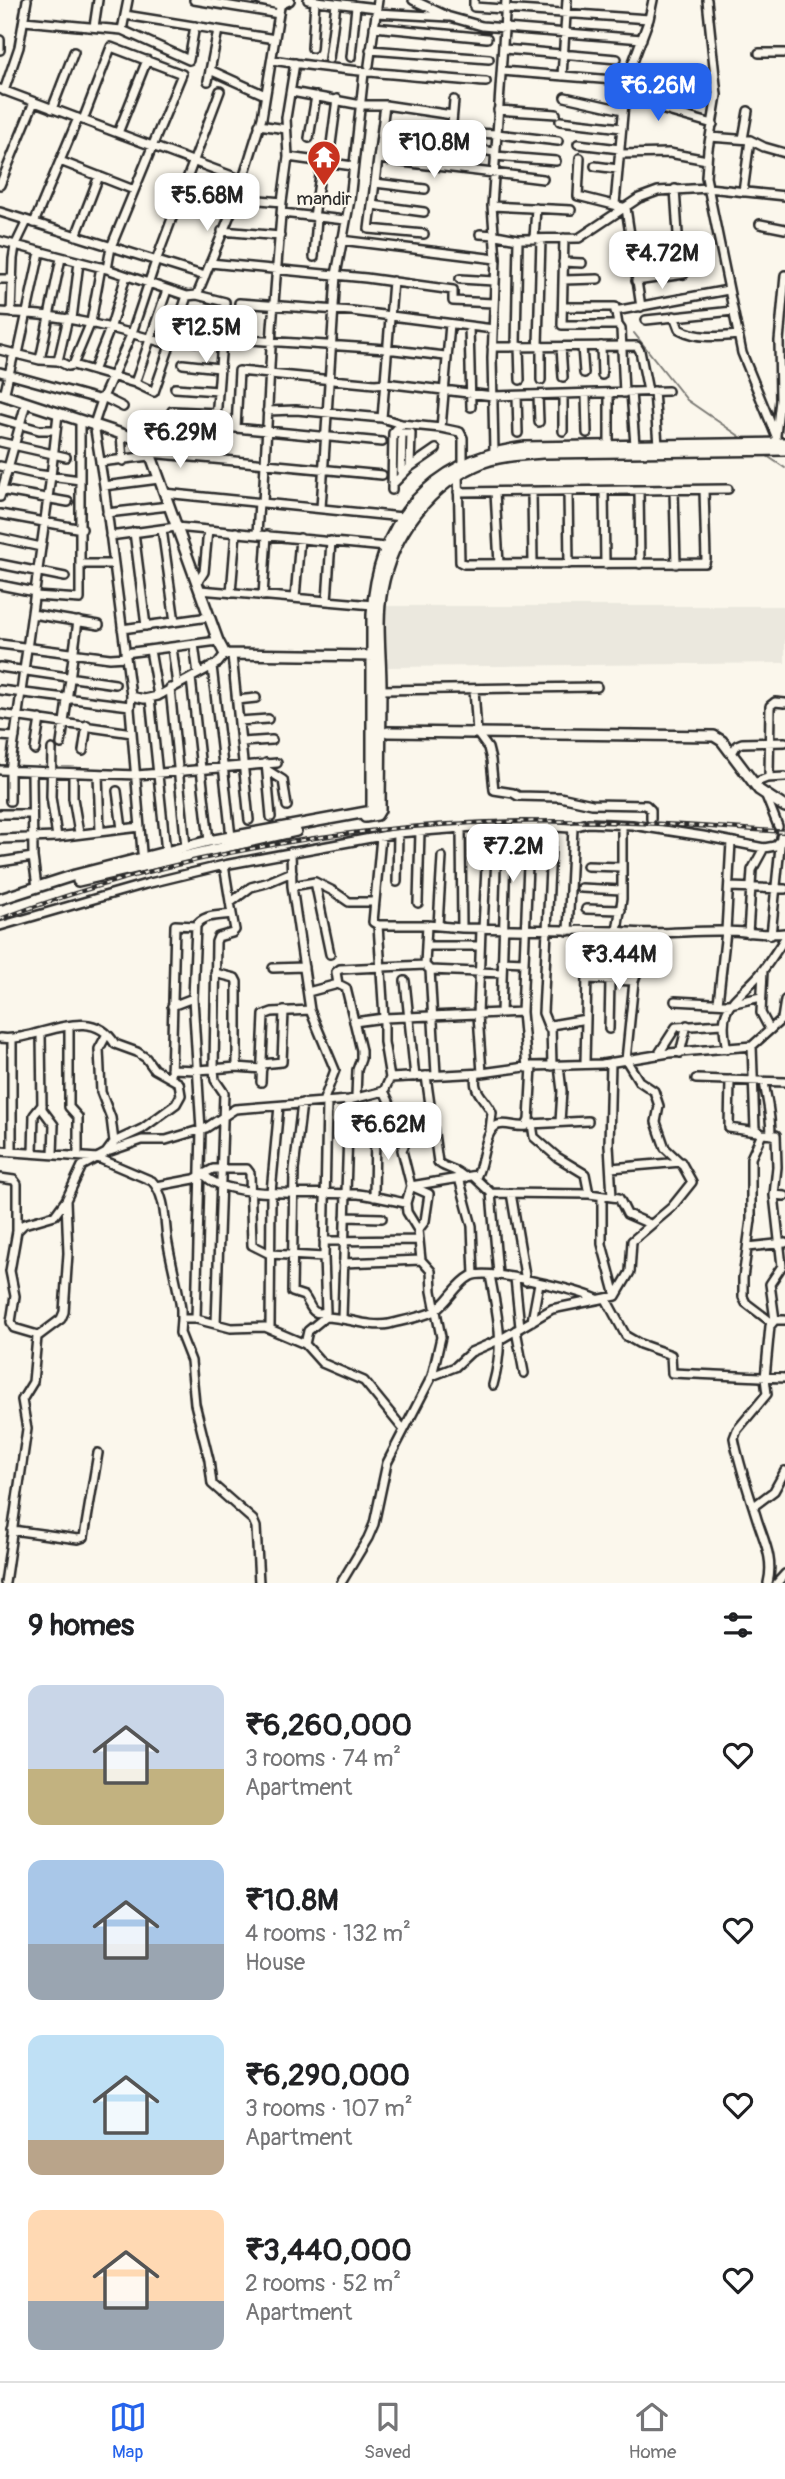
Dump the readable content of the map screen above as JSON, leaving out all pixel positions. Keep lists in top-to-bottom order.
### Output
{
  "places": {
    "temple": ["mandir"]
  },
  "page": {
    "price": [
      "₹6.26M",
      "₹10.8M",
      "₹5.68M",
      "₹4.72M",
      "₹12.5M",
      "₹6.29M",
      "₹7.2M",
      "₹3.44M",
      "₹6.62M"
    ],
    "heading": "9 homes",
    "list": [
      {
        "name": "₹6,260,000",
        "note": "3 rooms · 74 m² · Apartment"
      },
      {
        "name": "₹10.8M",
        "note": "4 rooms · 132 m² · House"
      },
      {
        "name": "₹6,290,000",
        "note": "3 rooms · 107 m² · Apartment"
      },
      {
        "name": "₹3,440,000",
        "note": "2 rooms · 52 m² · Apartment"
      }
    ],
    "tabs": ["Map", "Saved", "Home"]
  }
}
